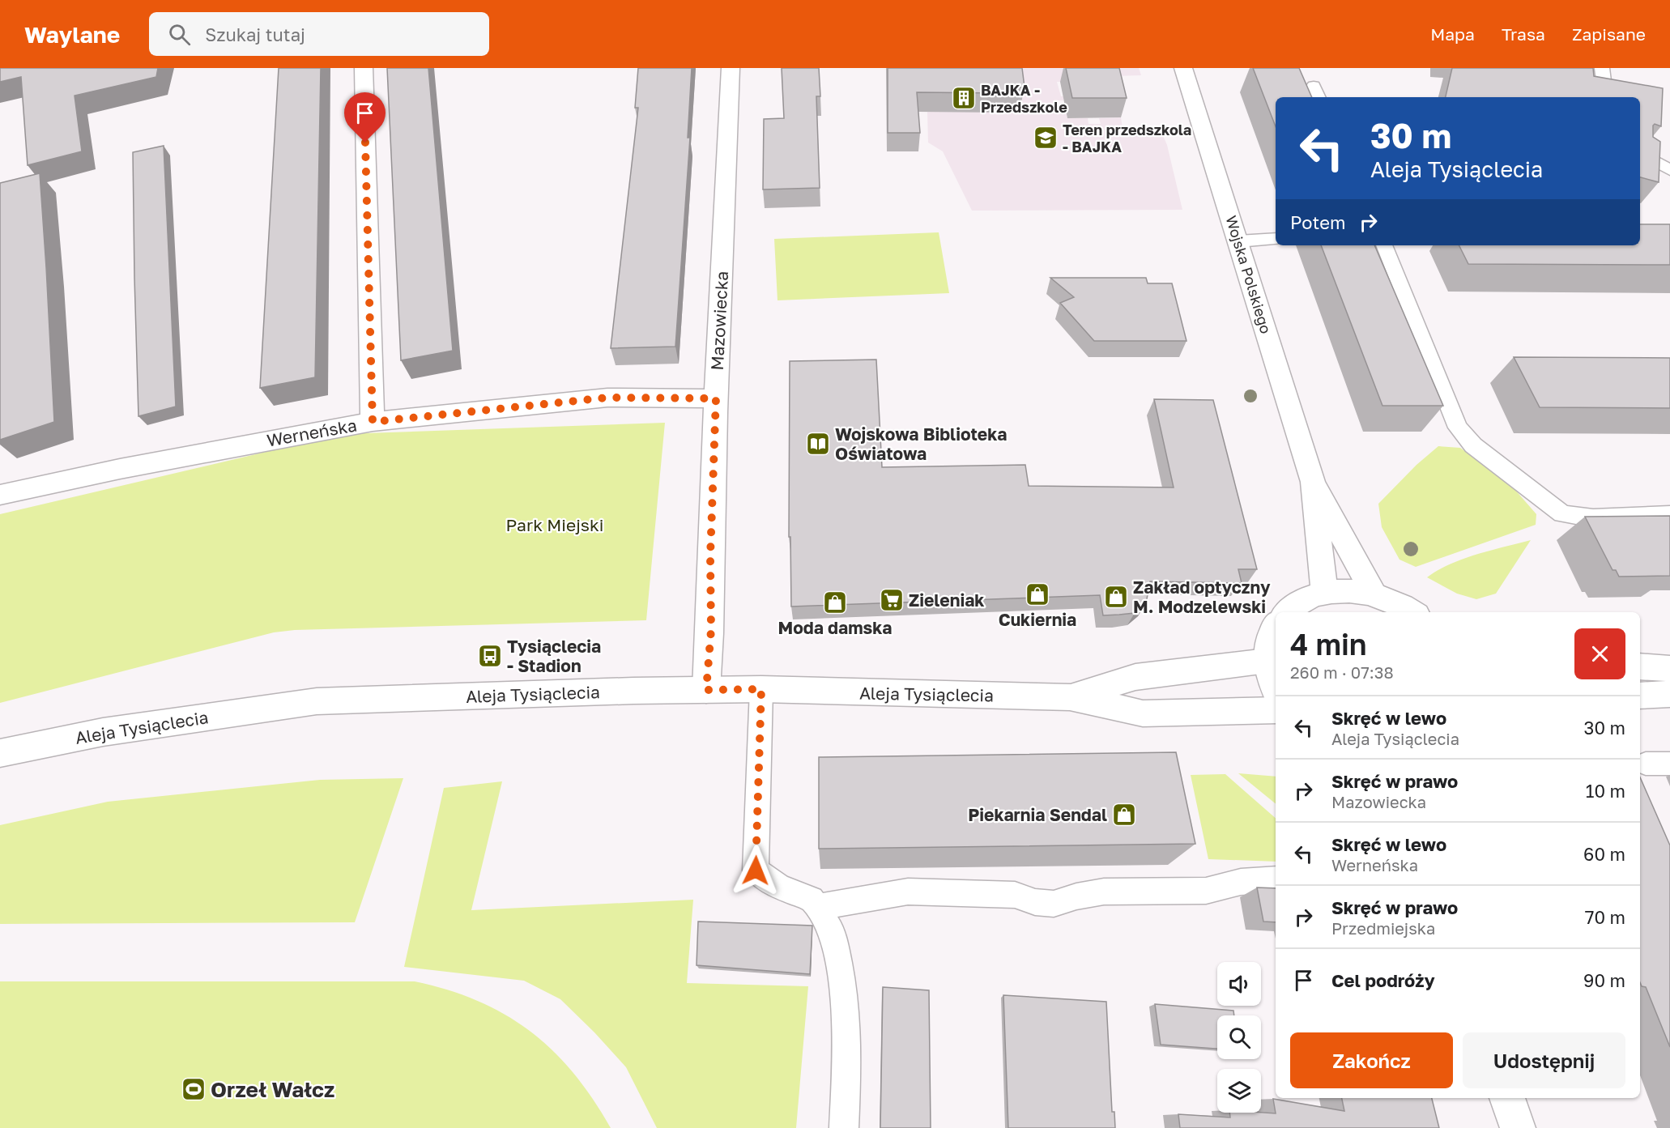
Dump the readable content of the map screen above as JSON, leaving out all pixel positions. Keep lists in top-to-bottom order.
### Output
{
  "streets": {
    "street": [
      "Wojska Polskiego",
      "Mazowiecka",
      "Werneńska",
      "Aleja Tysiąclecia"
    ]
  },
  "crossings": [
    ["Mazowiecka", "Werneńska"],
    ["Mazowiecka", "Aleja Tysiąclecia"]
  ],
  "parks": ["Park Miejski"],
  "places": {
    "building": ["BAJKA - Przedszkole"],
    "school or university": ["Teren przedszkola - BAJKA"],
    "library": ["Wojskowa Biblioteka Oświatowa"],
    "shop": [
      "Cukiernia",
      "Zakład optyczny M. Modzelewski",
      "Moda damska",
      "Piekarnia Sendal"
    ],
    "supermarket": ["Zieleniak"],
    "bus stop": ["Tysiąclecia - Stadion"],
    "sports": ["Orzeł Wałcz"]
  },
  "page": {
    "header": "Waylane",
    "search": "Szukaj tutaj",
    "nav": ["Mapa", "Trasa", "Zapisane"],
    "turn": ["30 m", "Aleja Tysiąclecia"],
    "then": "Potem",
    "heading": ["4 min", "260 m · 07:38"],
    "list": [
      {
        "name": "Skręć w lewo",
        "note": "Aleja Tysiąclecia",
        "value": "30 m"
      },
      {
        "name": "Skręć w prawo",
        "note": "Mazowiecka",
        "value": "10 m"
      },
      {
        "name": "Skręć w lewo",
        "note": "Werneńska",
        "value": "60 m"
      },
      {
        "name": "Skręć w prawo",
        "note": "Przedmiejska",
        "value": "70 m"
      },
      {
        "name": "Cel podróży",
        "value": "90 m"
      }
    ],
    "buttons": ["Zakończ", "Udostępnij"]
  }
}
